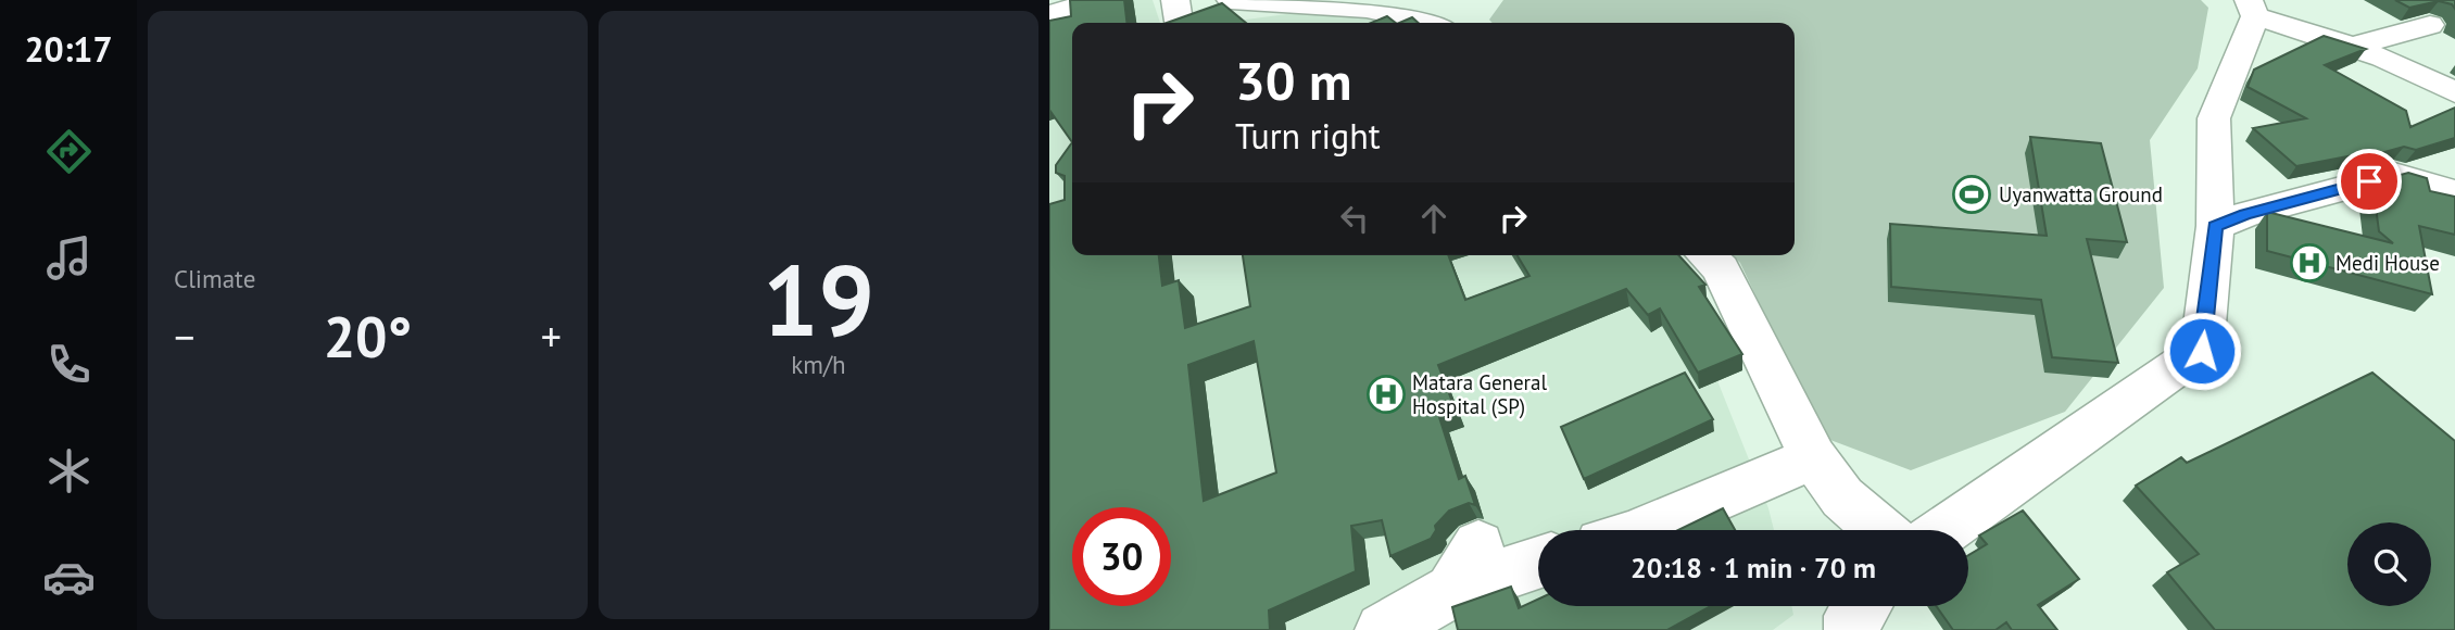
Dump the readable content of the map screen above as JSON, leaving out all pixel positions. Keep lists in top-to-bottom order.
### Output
{
  "places": {
    "sports": ["Uyanwatta Ground"],
    "hospital": ["Medi House", "Matara General Hospital (SP)"]
  },
  "page": {
    "tabs": "20:17",
    "tile": [
      "Climate",
      ["19", "km/h"]
    ],
    "turn": ["30 m", "Turn right"],
    "heat": ["−", "20°", "+"],
    "limit": "30",
    "trip": "20:18 · 1 min · 70 m"
  }
}
